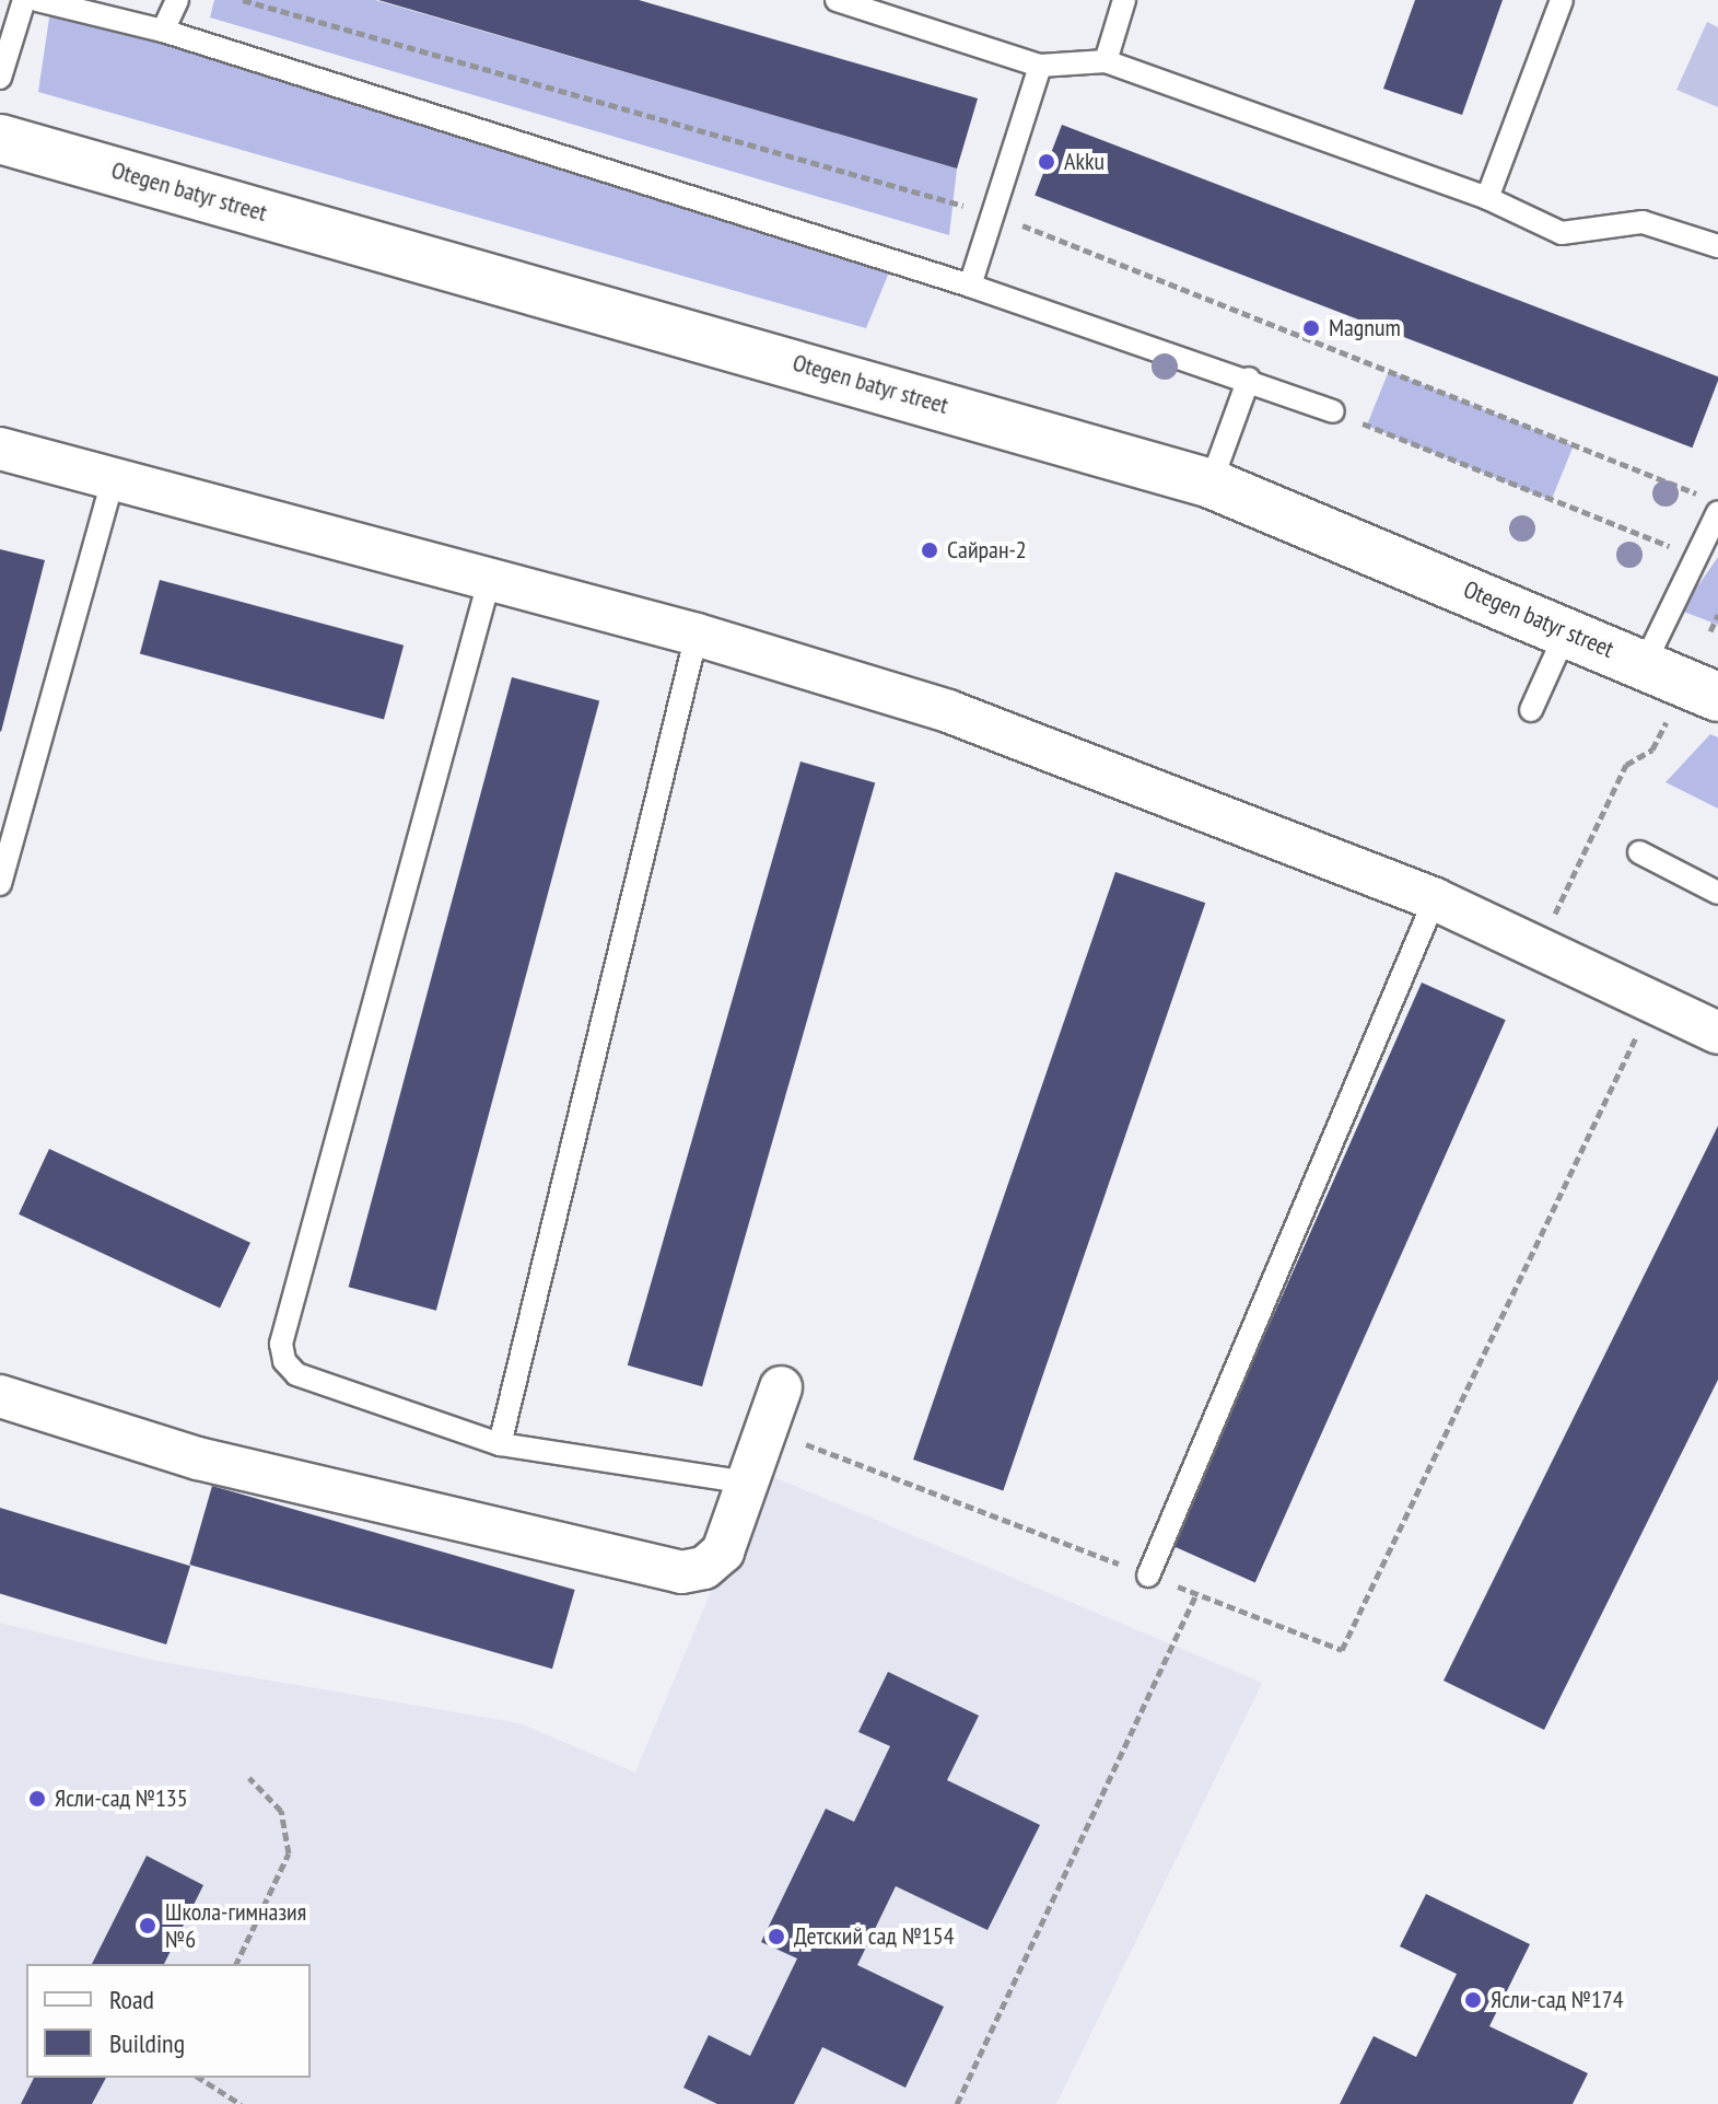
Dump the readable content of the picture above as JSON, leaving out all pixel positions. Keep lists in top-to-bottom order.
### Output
{
  "streets": {
    "main road": ["Otegen batyr street"]
  },
  "places": [
    "Akku",
    "Magnum",
    "Сайран-2",
    "Ясли-сад №135",
    "Школа-гимназия №6",
    "Детский сад №154",
    "Ясли-сад №174"
  ],
  "legend": ["Road", "Building"]
}
